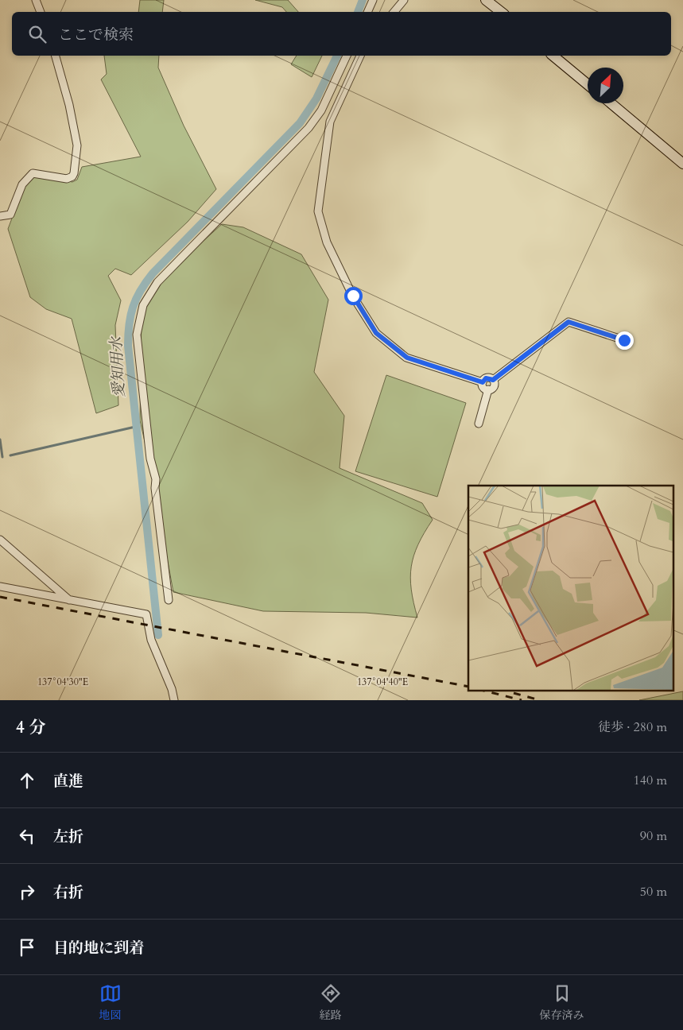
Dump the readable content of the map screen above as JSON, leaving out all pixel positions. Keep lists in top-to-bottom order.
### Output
{
  "water": ["愛知用水"],
  "north": "top right",
  "page": {
    "search": "ここで検索",
    "heading": ["4 分", "徒歩 · 280 m"],
    "list": [
      ["直進", "140 m"],
      ["左折", "90 m"],
      ["右折", "50 m"],
      "目的地に到着"
    ],
    "nav": ["地図", "経路", "保存済み"]
  },
  "coordinates": ["137°04'30\"E", "137°04'40\"E"]
}
